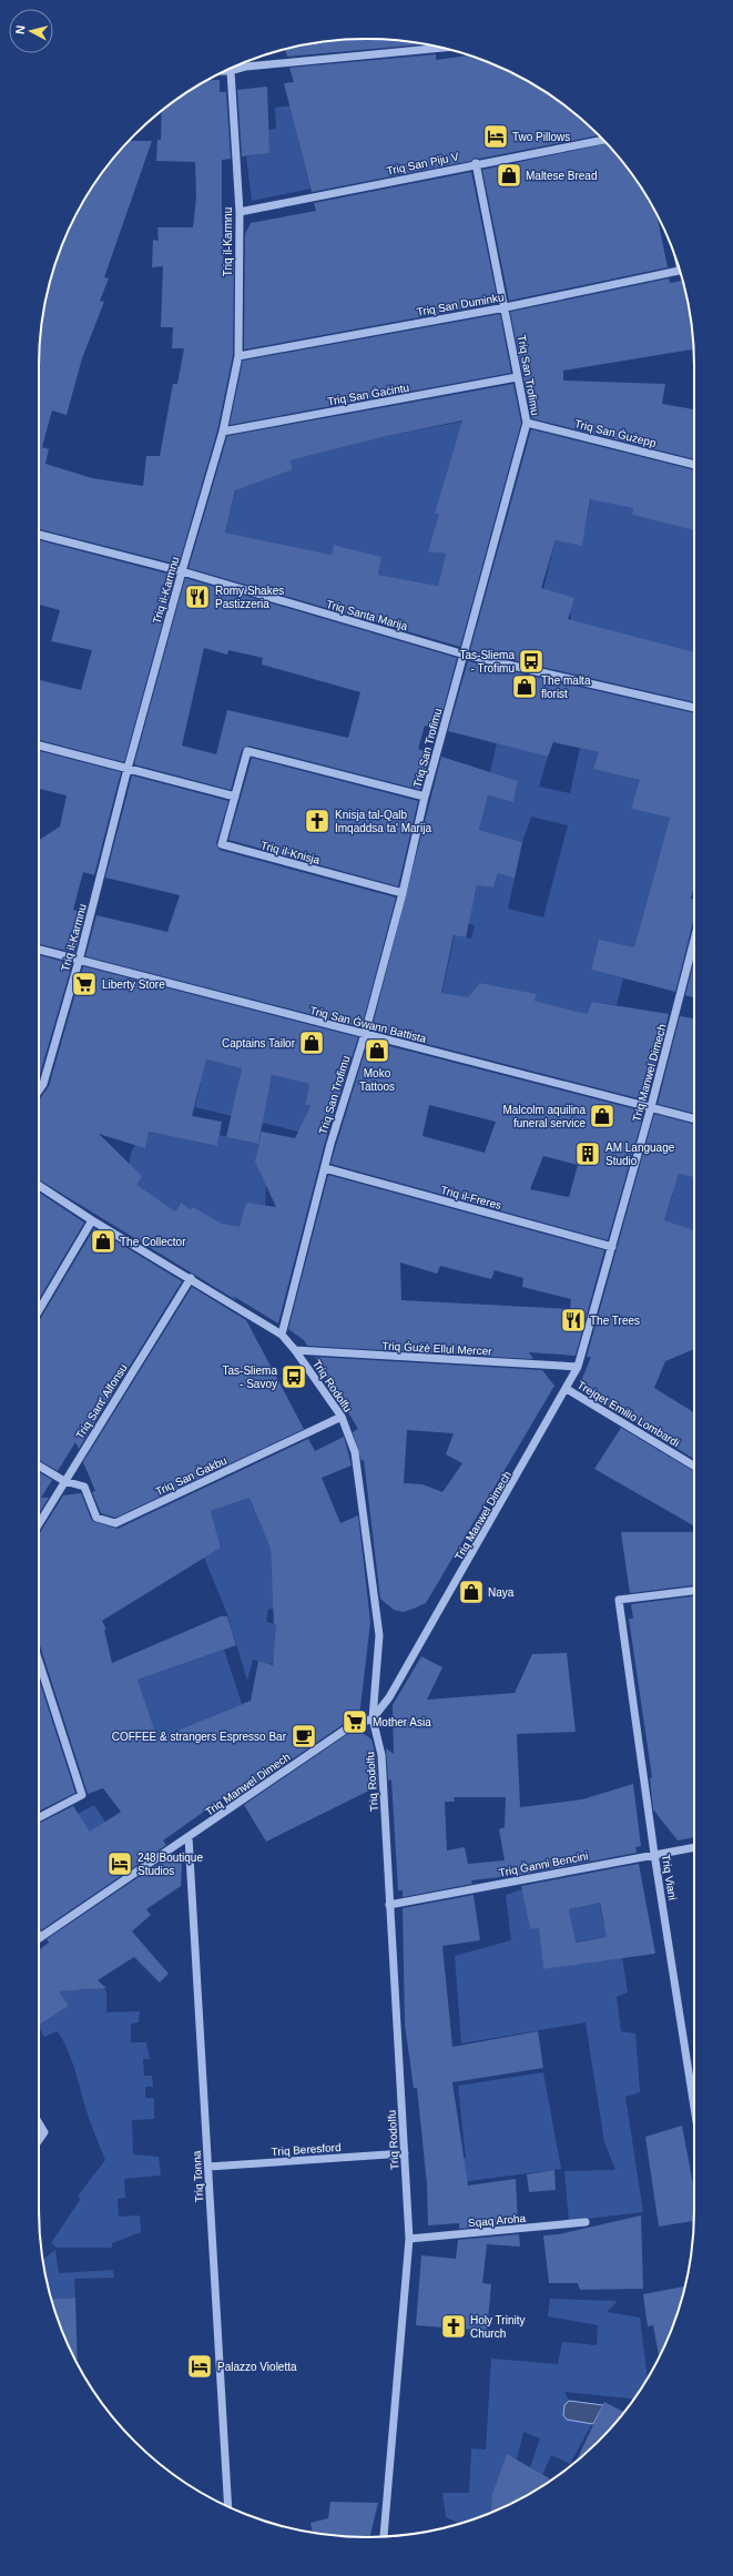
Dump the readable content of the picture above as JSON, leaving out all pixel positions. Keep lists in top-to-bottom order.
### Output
{
  "streets": {
    "street": [
      "Triq San Piju V",
      "Triq il-Karmnu",
      "Triq San Duminku",
      "Triq San Trofimu",
      "Triq San Ġaċintu",
      "Triq San Ġużepp",
      "Triq Santa Marija",
      "Triq il-Knisja",
      "Triq San Ġwann Battista",
      "Triq Manwel Dimech",
      "Triq il-Freres",
      "Triq Ġużè Ellul Mercer",
      "Triq Rodolfu",
      "Triq Sant' Alfonsu",
      "Trejqet Emilio Lombardi",
      "Triq San Ġakbu",
      "Triq Ġanni Bencini",
      "Triq Viani",
      "Triq Beresford",
      "Triq Tonna",
      "Sqaq Aroha"
    ]
  },
  "crossings": [
    ["Triq San Piju V", "Triq il-Karmnu"],
    ["Triq San Piju V", "Triq San Trofimu"],
    ["Triq il-Karmnu", "Triq San Duminku"],
    ["Triq il-Karmnu", "Triq San Ġaċintu"],
    ["Triq il-Karmnu", "Triq Santa Marija"],
    ["Triq il-Karmnu", "Triq San Ġwann Battista"],
    ["Triq San Duminku", "Triq San Trofimu"],
    ["Triq San Trofimu", "Triq San Ġaċintu"],
    ["Triq San Trofimu", "Triq San Ġużepp"],
    ["Triq San Trofimu", "Triq Santa Marija"],
    ["Triq San Trofimu", "Triq il-Knisja"],
    ["Triq San Trofimu", "Triq San Ġwann Battista"],
    ["Triq San Trofimu", "Triq il-Freres"],
    ["Triq San Trofimu", "Triq Rodolfu"],
    ["Triq San Ġwann Battista", "Triq Manwel Dimech"],
    ["Triq Manwel Dimech", "Triq il-Freres"],
    ["Triq Manwel Dimech", "Triq Ġużè Ellul Mercer"],
    ["Triq Manwel Dimech", "Triq Rodolfu"],
    ["Triq Manwel Dimech", "Trejqet Emilio Lombardi"],
    ["Triq Manwel Dimech", "Triq Tonna"],
    ["Triq Ġużè Ellul Mercer", "Triq Rodolfu"],
    ["Triq Rodolfu", "Triq Sant' Alfonsu"],
    ["Triq Rodolfu", "Triq San Ġakbu"],
    ["Triq Rodolfu", "Triq Ġanni Bencini"],
    ["Triq Rodolfu", "Triq Beresford"],
    ["Triq Rodolfu", "Sqaq Aroha"],
    ["Triq Sant' Alfonsu", "Triq San Ġakbu"],
    ["Triq Ġanni Bencini", "Triq Viani"],
    ["Triq Beresford", "Triq Tonna"]
  ],
  "places": {
    "hotel": ["Two Pillows", "248 Boutique Studios", "Palazzo Violetta"],
    "shop": [
      "Maltese Bread",
      "The malta florist",
      "Captains Tailor",
      "Moko Tattoos",
      "Malcolm aquilina funeral service",
      "The Collector",
      "Naya"
    ],
    "restaurant": ["Romy Shakes Pastizzeria", "The Trees"],
    "bus stop": ["Tas-Sliema - Trofimu", "Tas-Sliema - Savoy"],
    "church": ["Knisja tal-Qalb Imqaddsa ta' Marija", "Holy Trinity Church"],
    "supermarket": ["Liberty Store", "Mother Asia"],
    "building": ["AM Language Studio"],
    "cafe": ["COFFEE & strangers Espresso Bar"]
  },
  "north": "left"
}
